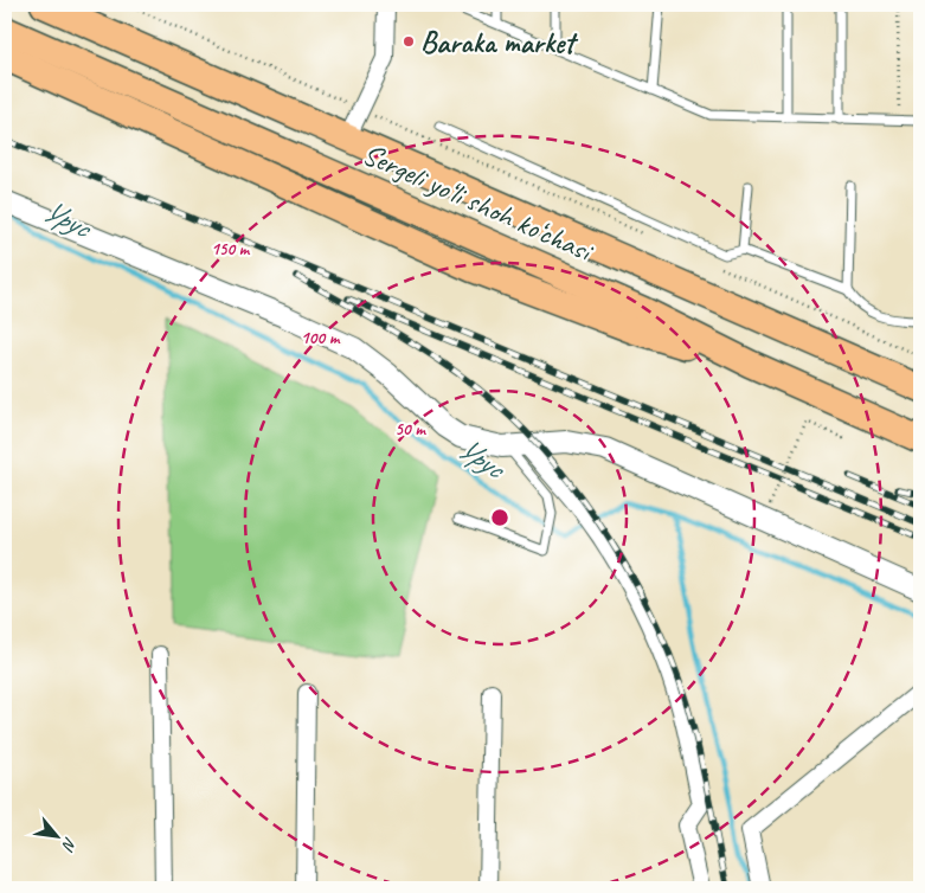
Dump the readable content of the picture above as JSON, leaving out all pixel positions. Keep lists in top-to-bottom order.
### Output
{
  "streets": {
    "main road": ["Sergeli yo‘li shoh ko‘chasi"]
  },
  "water": ["Урус"],
  "places": ["Baraka market"],
  "north": "bottom right",
  "rings": ["150 m", "100 m", "50 m"]
}
